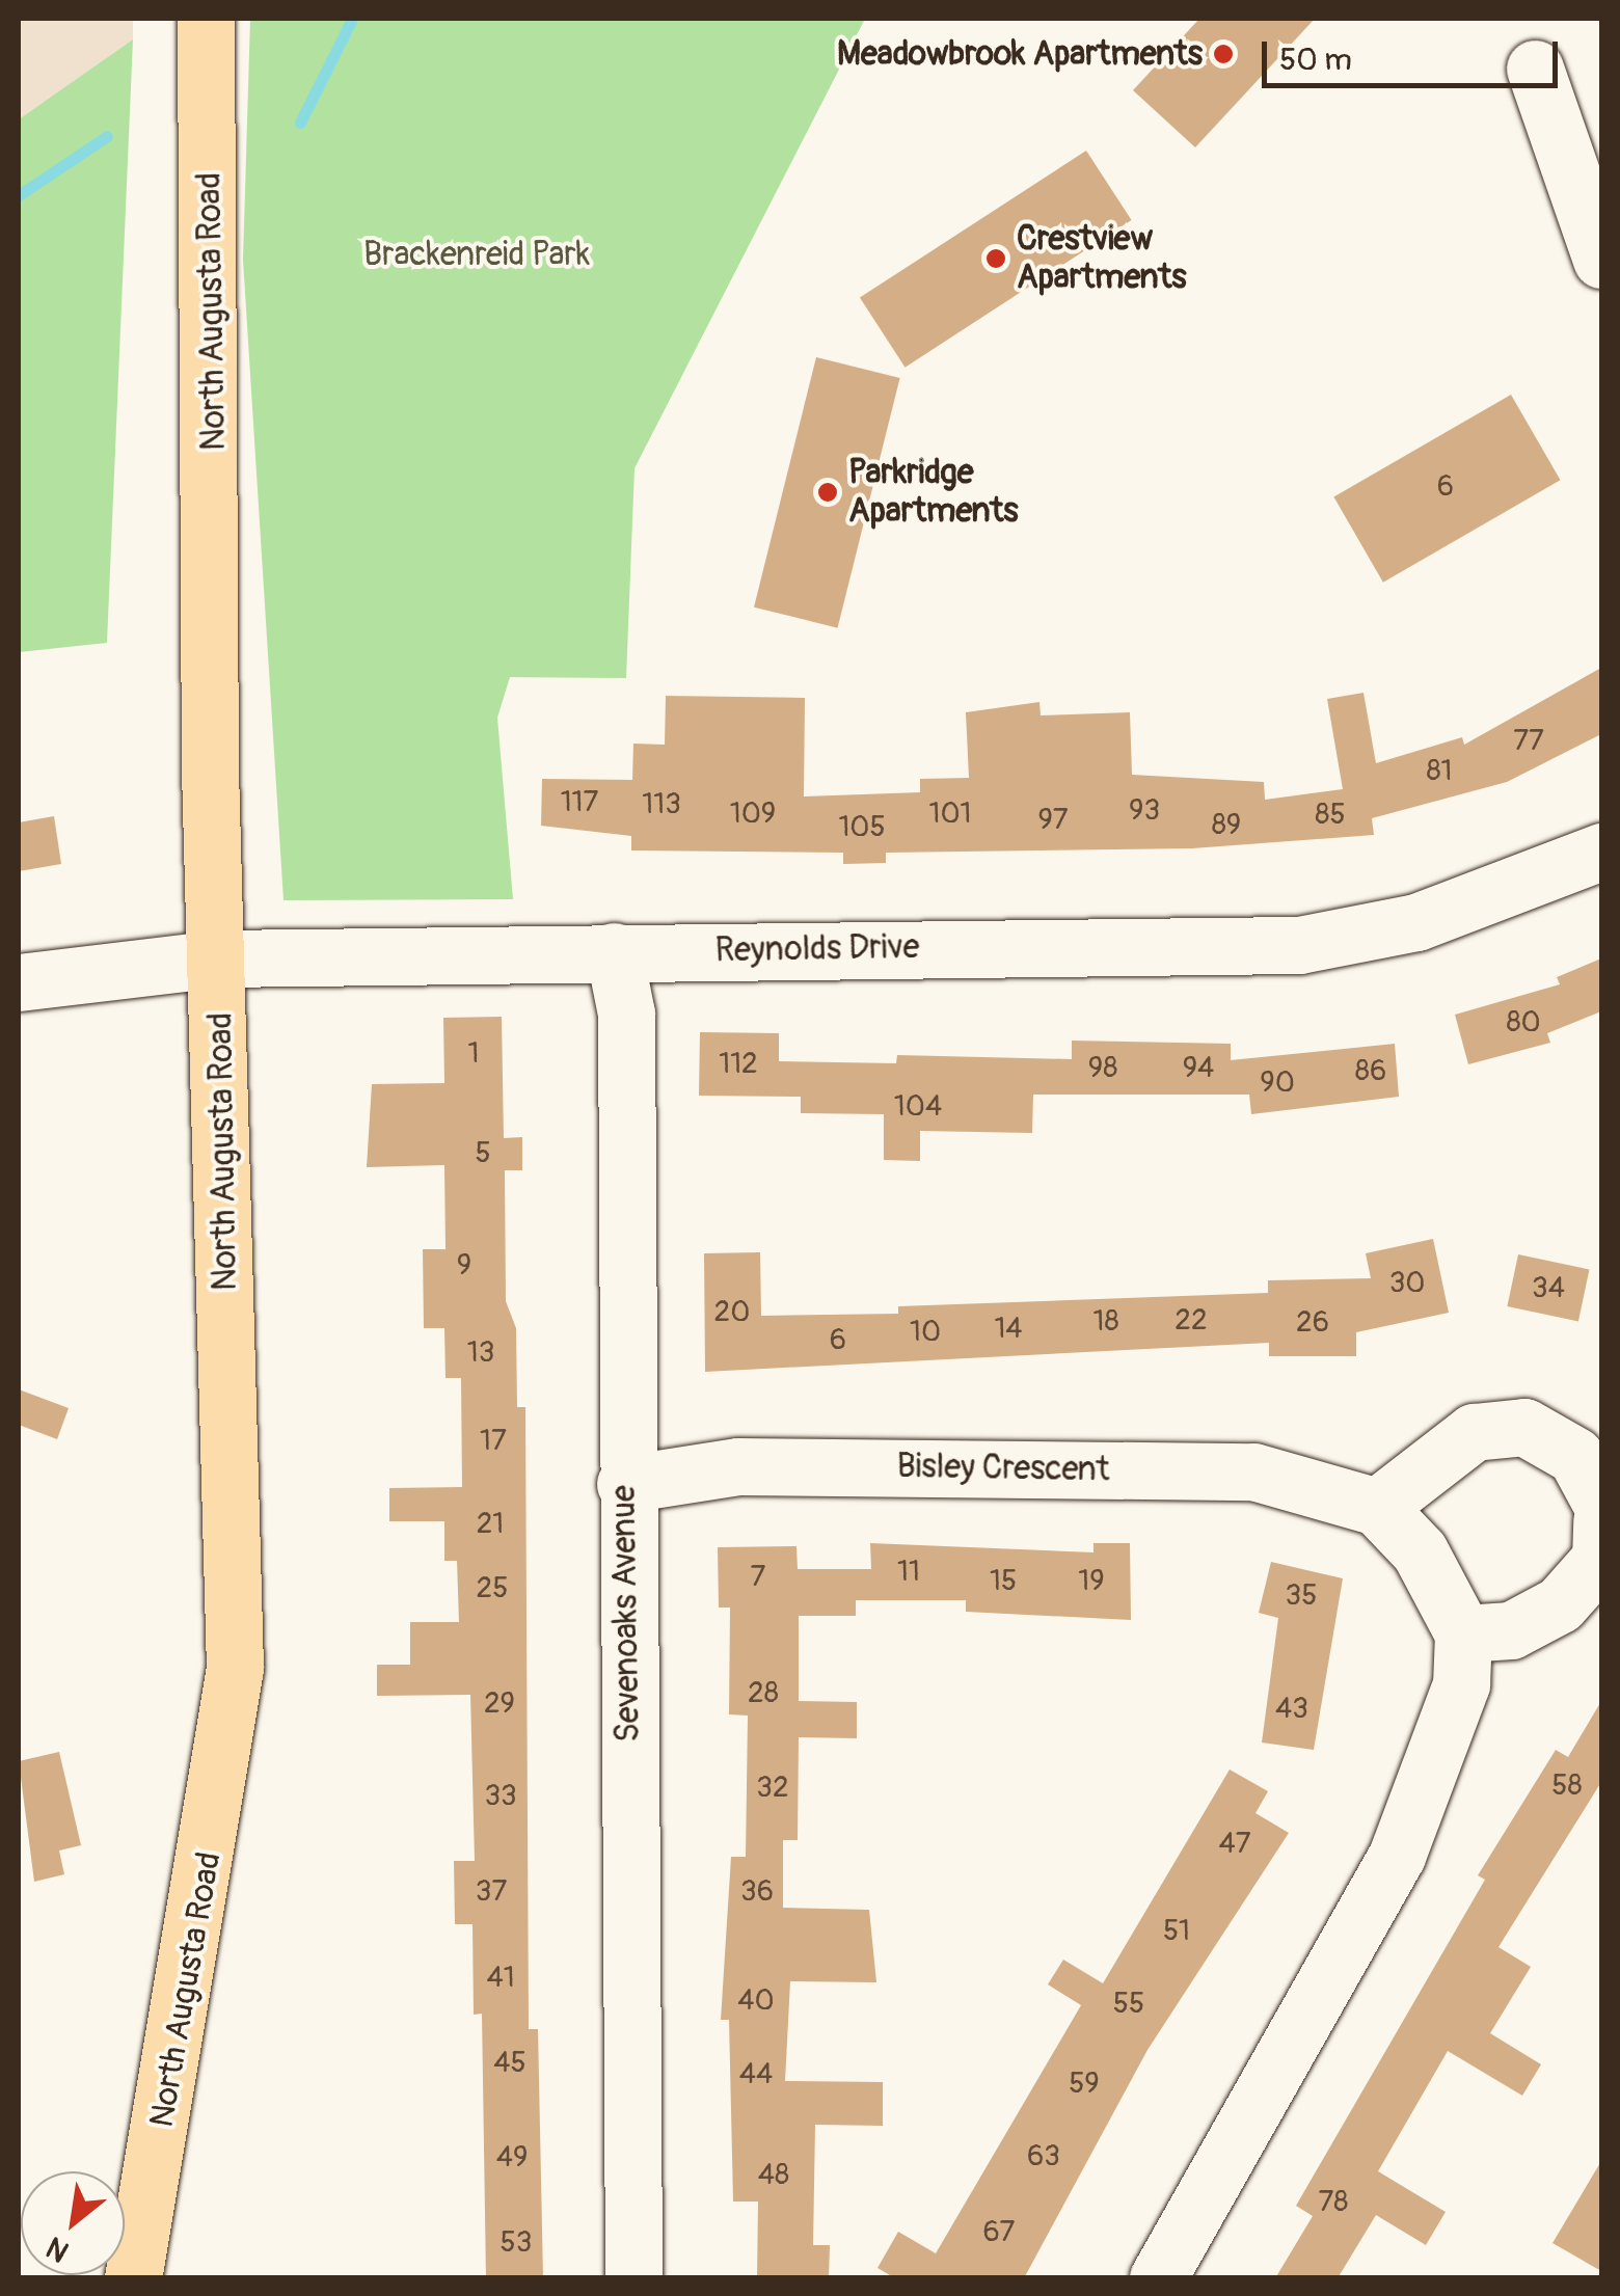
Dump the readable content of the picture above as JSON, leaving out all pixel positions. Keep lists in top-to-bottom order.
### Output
{
  "streets": {
    "main road": ["North Augusta Road"],
    "street": ["Reynolds Drive", "Bisley Crescent", "Sevenoaks Avenue"]
  },
  "crossings": [
    ["North Augusta Road", "Reynolds Drive"],
    ["Reynolds Drive", "Sevenoaks Avenue"],
    ["Bisley Crescent", "Sevenoaks Avenue"]
  ],
  "parks": ["Brackenreid Park"],
  "places": ["Meadowbrook Apartments", "Crestview Apartments", "Parkridge Apartments"],
  "house_numbers": [
    "6",
    "77",
    "81",
    "117",
    "113",
    "93",
    "109",
    "101",
    "85",
    "97",
    "89",
    "105",
    "80",
    "1",
    "112",
    "98",
    "94",
    "86",
    "90",
    "104",
    "5",
    "9",
    "30",
    "34",
    "20",
    "22",
    "18",
    "26",
    "14",
    "10",
    "6",
    "13",
    "17",
    "21",
    "11",
    "7",
    "15",
    "19",
    "25",
    "35",
    "28",
    "29",
    "43",
    "58",
    "32",
    "33",
    "47",
    "37",
    "36",
    "51",
    "41",
    "40",
    "55",
    "45",
    "44",
    "59",
    "63",
    "49",
    "48",
    "78",
    "67",
    "53"
  ],
  "scale_bar": "50 m",
  "north": "bottom left"
}
